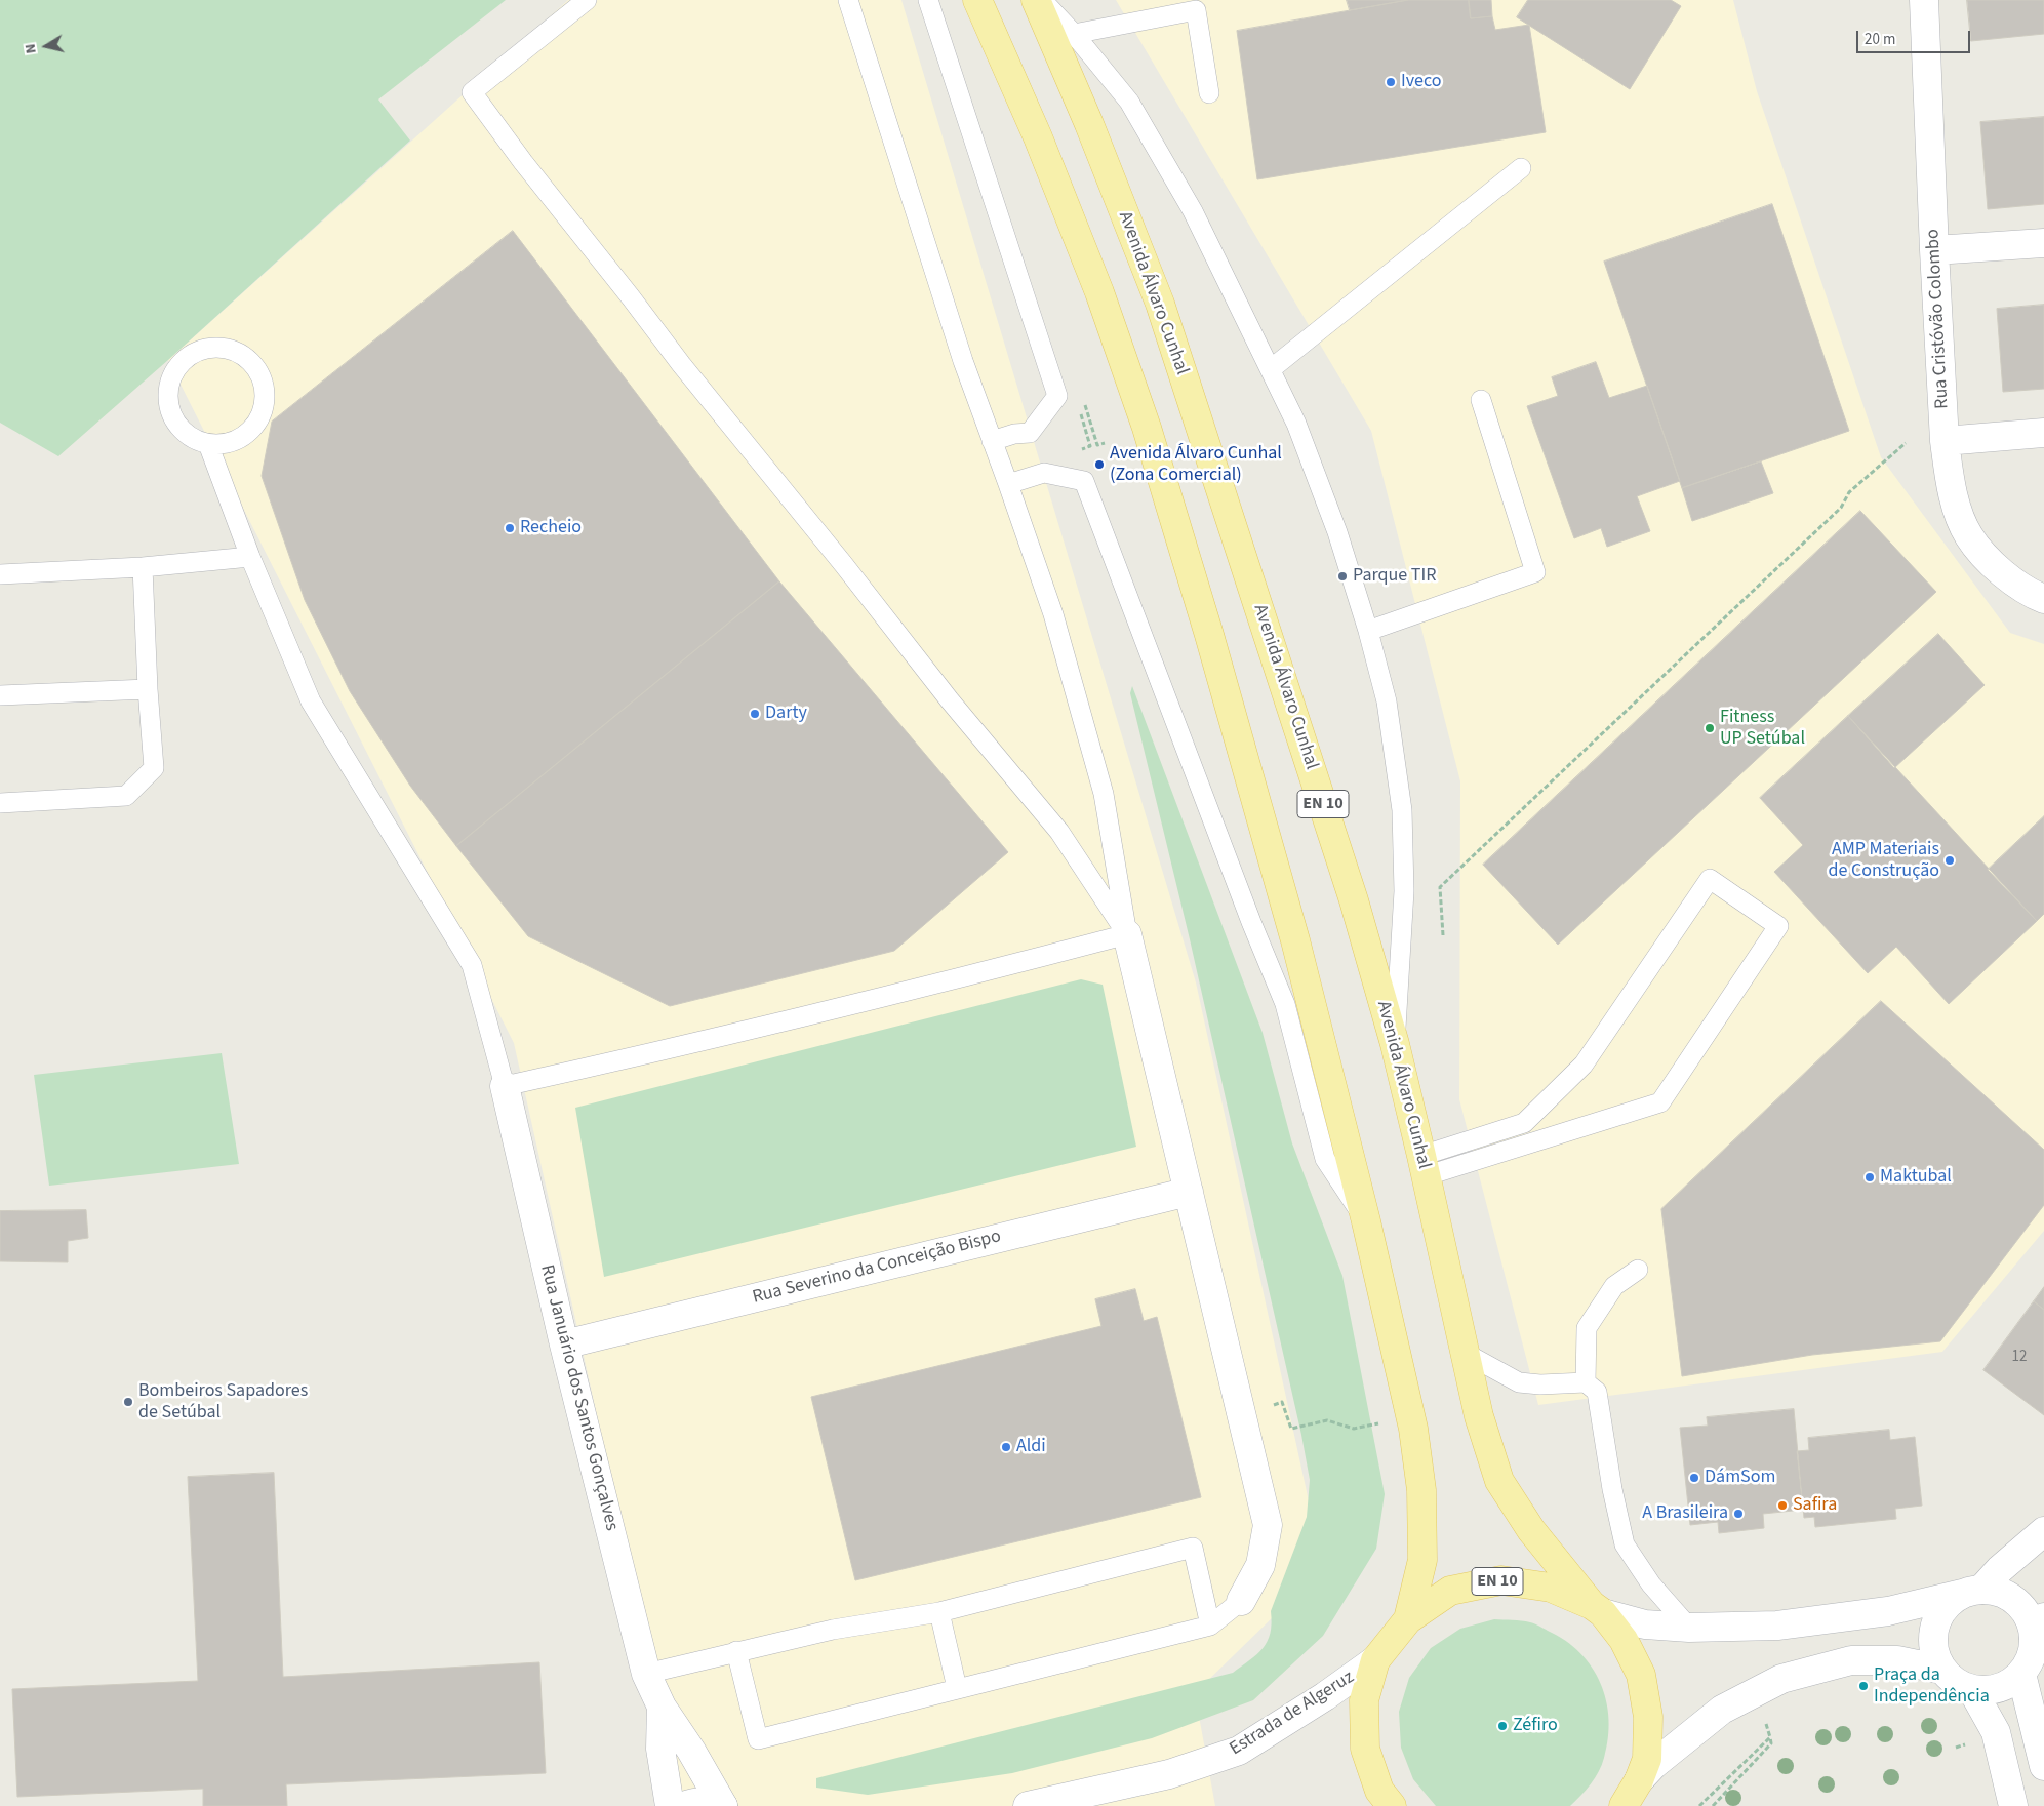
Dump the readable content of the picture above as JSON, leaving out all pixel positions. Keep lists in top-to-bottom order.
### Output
{
  "streets": {
    "main road": ["Avenida Álvaro Cunhal", "EN 10"],
    "street": [
      "Rua Cristóvão Colombo",
      "Rua Severino da Conceição Bispo",
      "Rua Januário dos Santos Gonçalves",
      "Estrada de Algeruz"
    ]
  },
  "crossings": [
    ["Avenida Álvaro Cunhal", "EN 10"],
    ["EN 10", "Estrada de Algeruz"],
    ["Rua Severino da Conceição Bispo", "Rua Januário dos Santos Gonçalves"]
  ],
  "places": [
    "Iveco",
    "Avenida Álvaro Cunhal (Zona Comercial)",
    "Recheio",
    "Parque TIR",
    "Darty",
    "Fitness UP Setúbal",
    "AMP Materiais de Construção",
    "Maktubal",
    "Bombeiros Sapadores de Setúbal",
    "Aldi",
    "DámSom",
    "Safira",
    "A Brasileira",
    "Praça da Independência",
    "Zéfiro"
  ],
  "house_numbers": ["12"],
  "scale_bar": "20 m",
  "north": "left"
}
